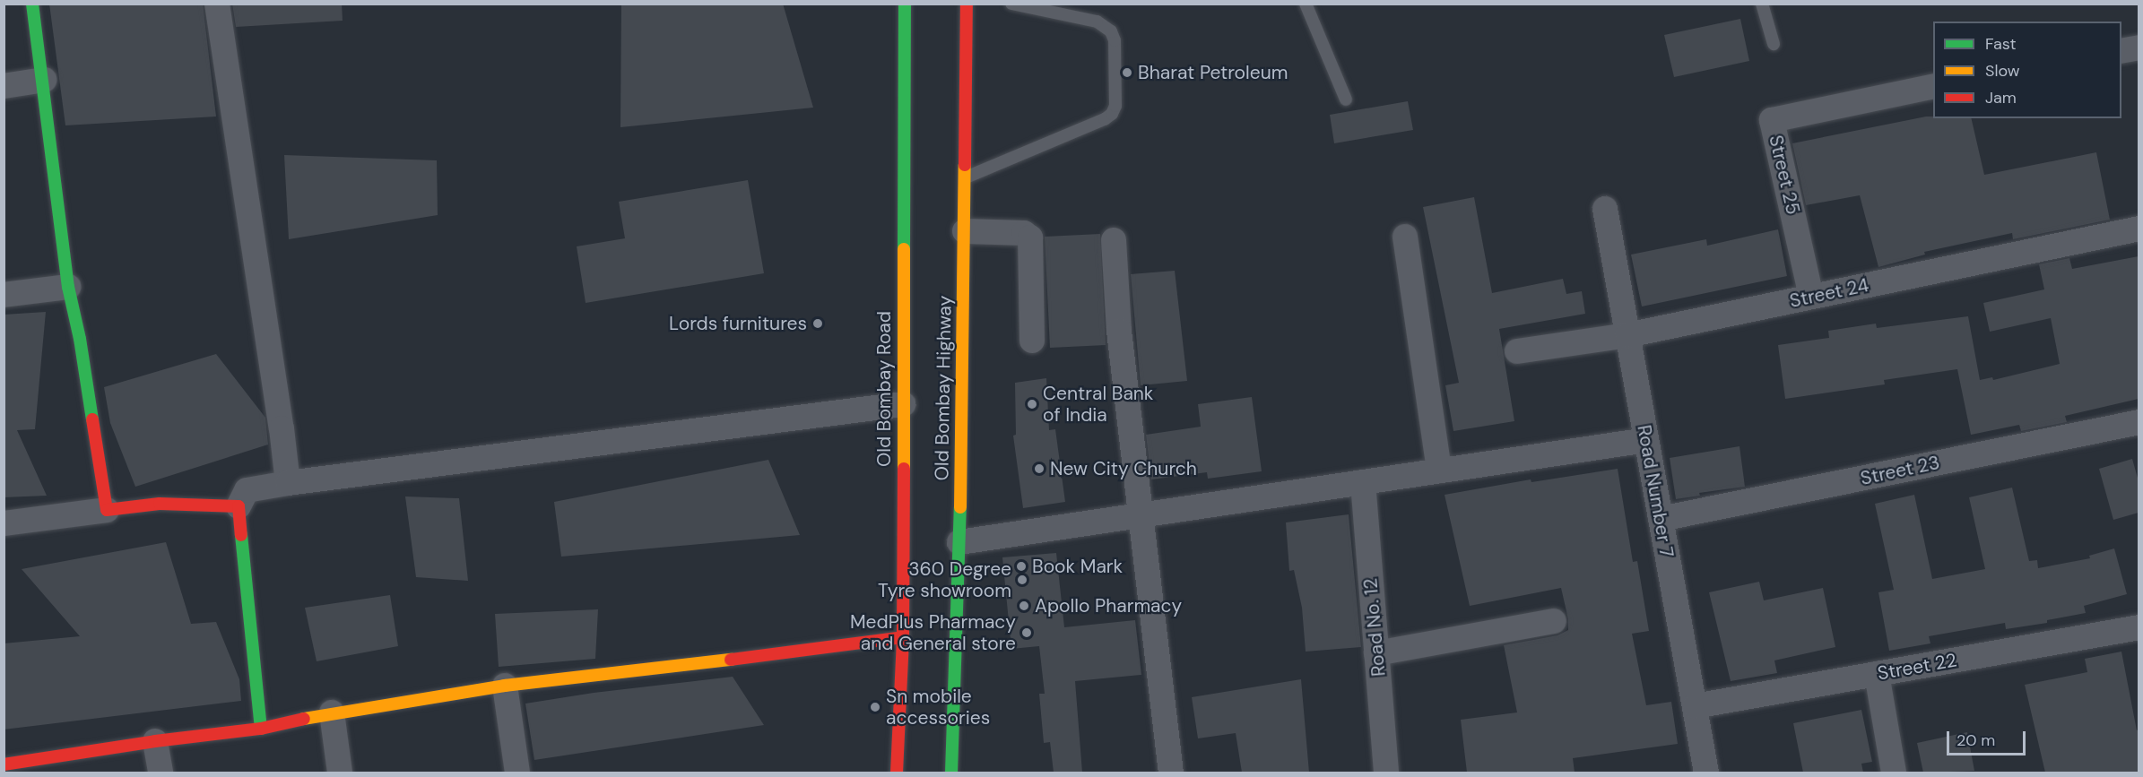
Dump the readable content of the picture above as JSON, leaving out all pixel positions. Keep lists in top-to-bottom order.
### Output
{
  "streets": {
    "street": [
      "Street 25",
      "Street 24",
      "Old Bombay Highway",
      "Old Bombay Road",
      "Street 23",
      "Road Number 7",
      "Road No. 12",
      "Street 22"
    ]
  },
  "crossings": [
    ["Street 25", "Street 24"],
    ["Street 24", "Road Number 7"],
    ["Street 23", "Road Number 7"],
    ["Road Number 7", "Street 22"]
  ],
  "places": [
    "Bharat Petroleum",
    "Lords furnitures",
    "Central Bank of India",
    "New City Church",
    "Book Mark",
    "360 Degree Tyre showroom",
    "Apollo Pharmacy",
    "MedPlus Pharmacy and General store",
    "Sn mobile accessories"
  ],
  "legend": ["Fast", "Slow", "Jam"],
  "scale_bar": "20 m"
}
